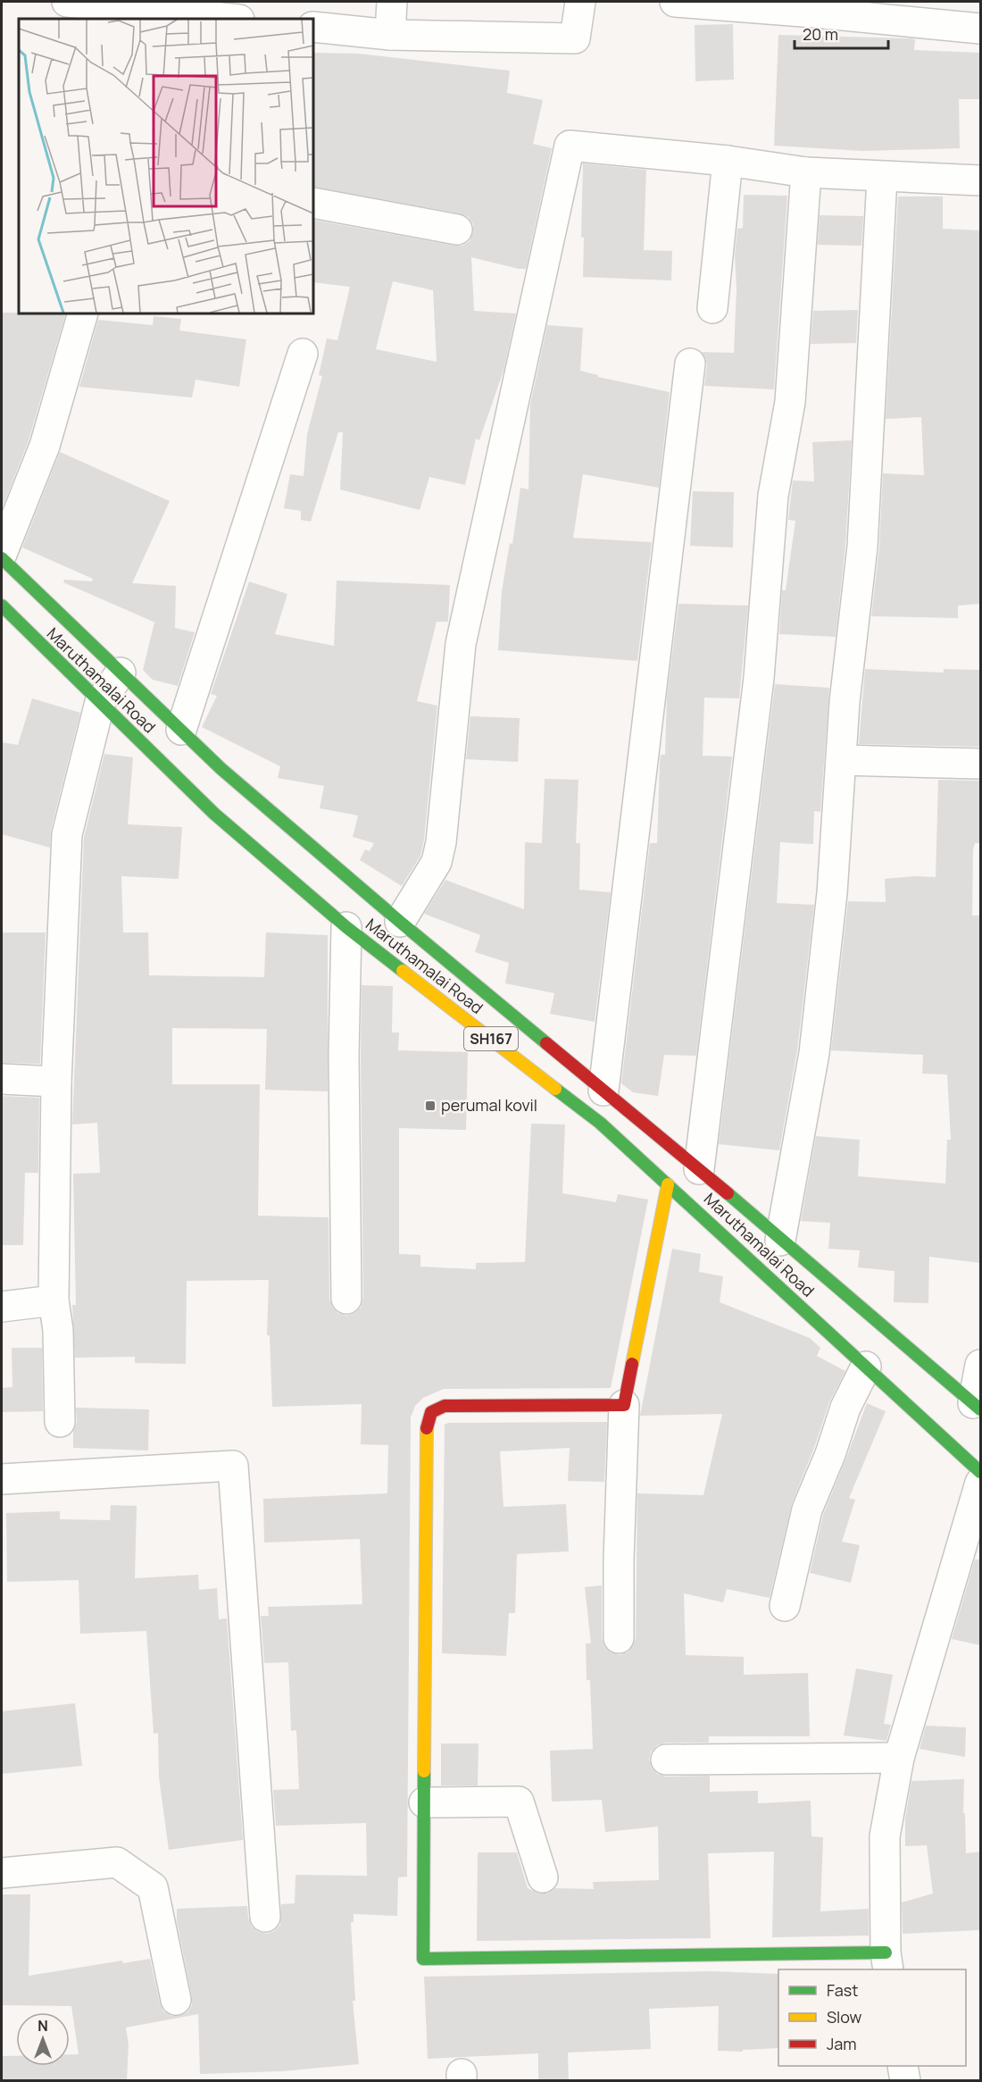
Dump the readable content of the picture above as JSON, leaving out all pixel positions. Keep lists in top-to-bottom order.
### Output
{
  "streets": {
    "main road": ["Maruthamalai Road", "SH167"]
  },
  "places": {
    "transit": ["perumal kovil"]
  },
  "legend": ["Fast", "Slow", "Jam"],
  "scale_bar": "20 m",
  "north": "top"
}
